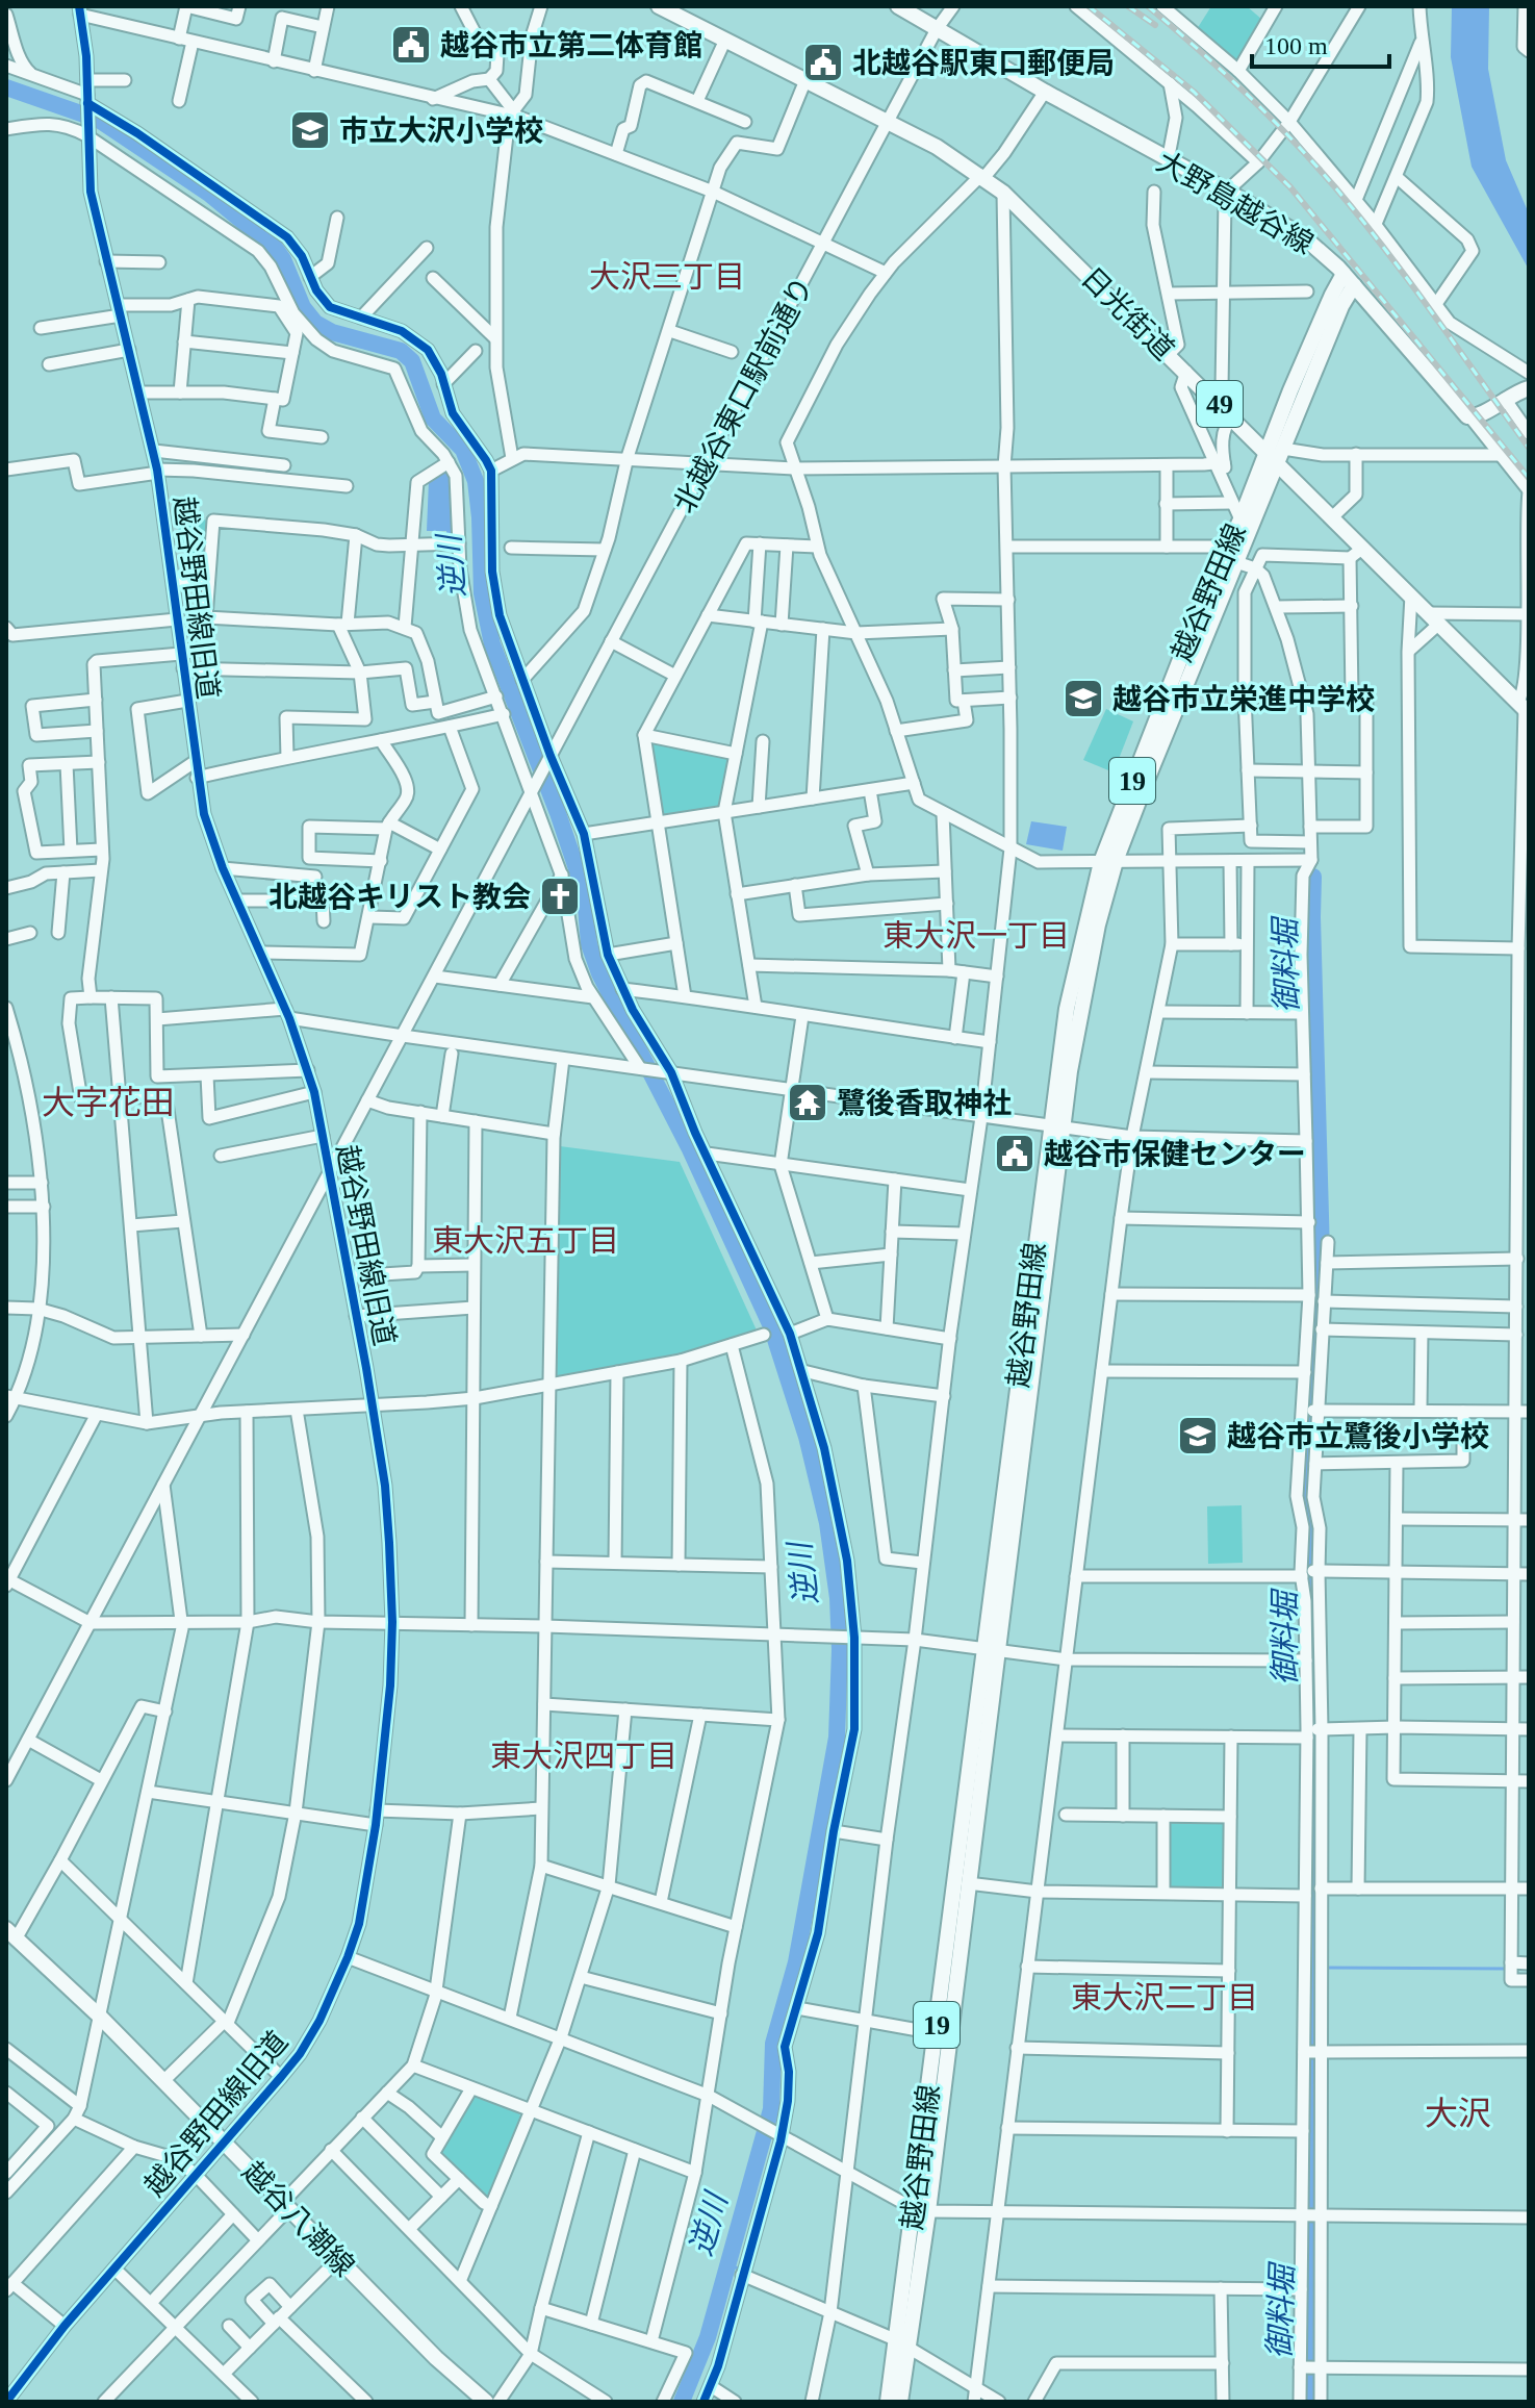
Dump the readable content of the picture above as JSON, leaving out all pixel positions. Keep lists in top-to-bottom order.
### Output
{
  "streets": {
    "main road": [
      "大野島越谷線",
      "日光街道",
      "49",
      "越谷野田線",
      "19",
      "越谷八潮線"
    ],
    "street": ["北越谷東口駅前通り", "越谷野田線旧道"]
  },
  "crossings": [
    ["大野島越谷線", "北越谷東口駅前通り"],
    ["大野島越谷線", "越谷野田線"],
    ["日光街道", "北越谷東口駅前通り"],
    ["日光街道", "越谷野田線"],
    ["北越谷東口駅前通り", "越谷野田線旧道"],
    ["越谷野田線旧道", "越谷八潮線"]
  ],
  "districts": [
    "大沢三丁目",
    "東大沢一丁目",
    "大字花田",
    "東大沢五丁目",
    "東大沢四丁目",
    "東大沢二丁目",
    "大沢"
  ],
  "water": ["逆川", "御料堀"],
  "places": {
    "public building": ["越谷市立第二体育館", "北越谷駅東口郵便局", "越谷市保健センター"],
    "school or university": ["市立大沢小学校", "越谷市立栄進中学校", "越谷市立鷺後小学校"],
    "church": ["北越谷キリスト教会"],
    "temple": ["鷺後香取神社"]
  },
  "scale_bar": "100 m"
}
